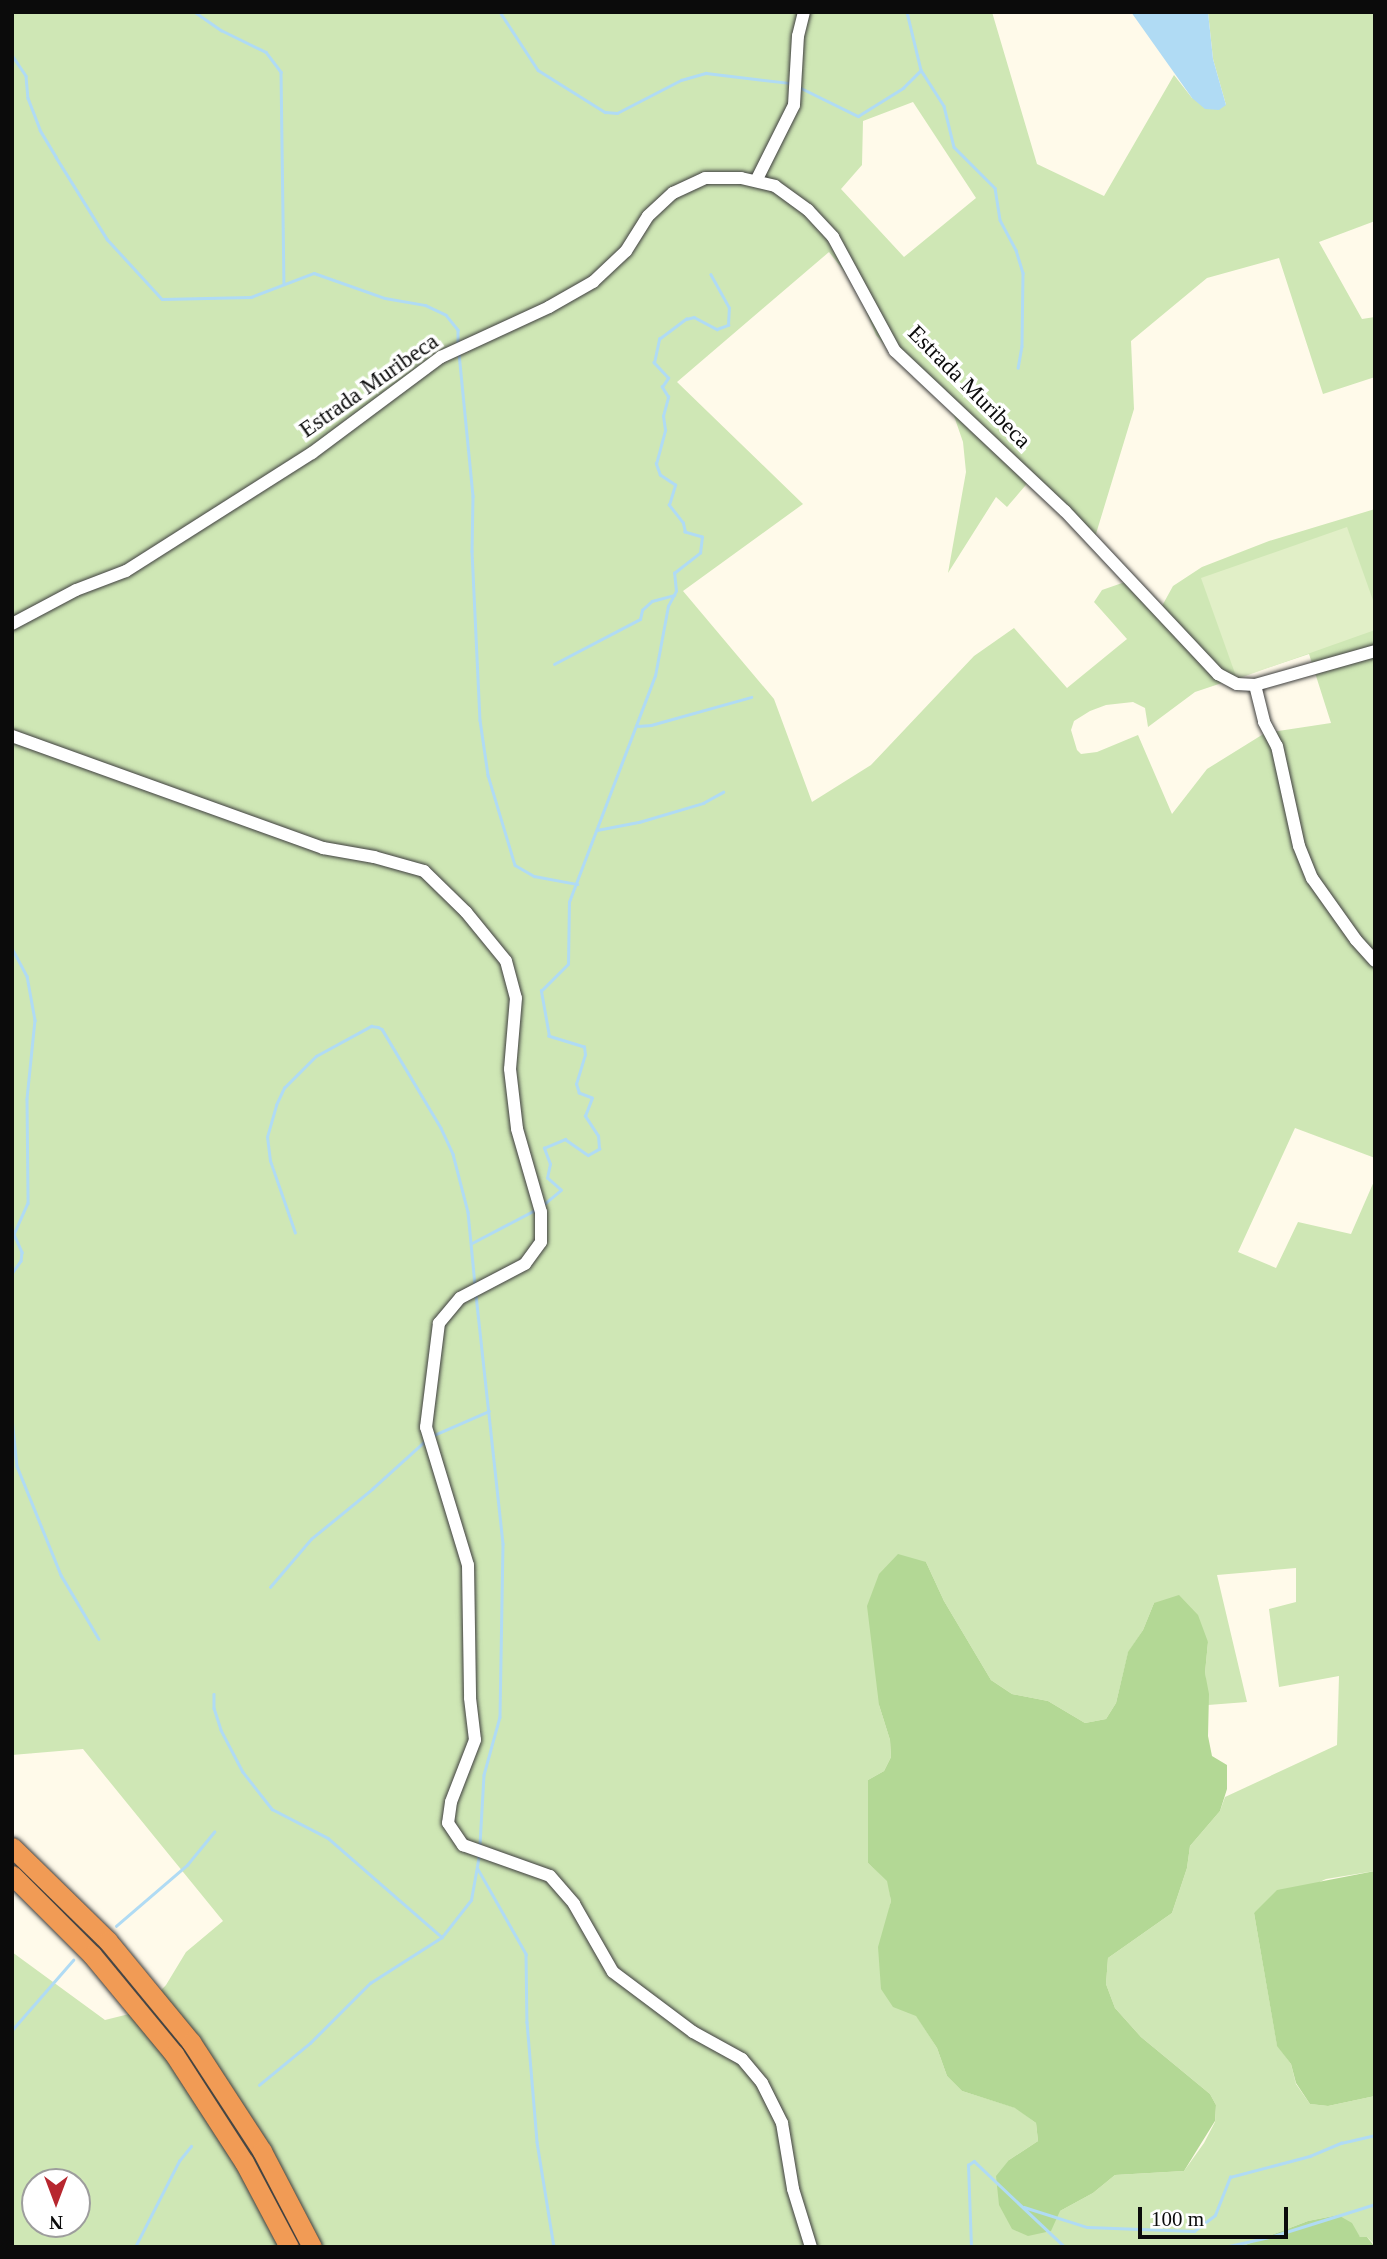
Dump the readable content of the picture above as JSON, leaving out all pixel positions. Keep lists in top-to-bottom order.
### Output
{
  "streets": {
    "street": ["Estrada Muribeca"]
  },
  "scale_bar": "100 m",
  "north": "bottom"
}
